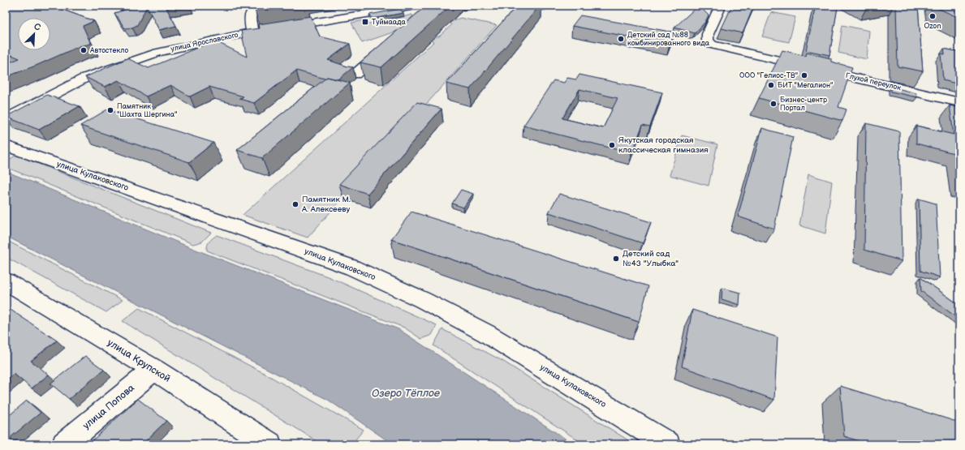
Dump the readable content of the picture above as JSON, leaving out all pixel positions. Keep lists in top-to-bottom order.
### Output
{
  "streets": {
    "street": [
      "улица Ярославского",
      "Глухой переулок",
      "улица Кулаковского",
      "улица Крупской",
      "улица Попова"
    ]
  },
  "crossings": [
    ["улица Крупской", "улица Попова"]
  ],
  "water": ["Озеро Тёплое"],
  "places": {
    "other": [
      "Ozon",
      "Детский сад №88 комбинированного вида",
      "Автостекло",
      "ООО \"Гелиос-ТВ\"",
      "БИТ \"Мегалион\"",
      "Бизнес-центр Портал",
      "Памятник \"Шахта Шергина\"",
      "Якутская городская классическая гимназия",
      "Памятник М. А. Алексееву",
      "Детский сад №43 \"Улыбка\""
    ],
    "transit": ["Туймаада"]
  },
  "north": "top right"
}
